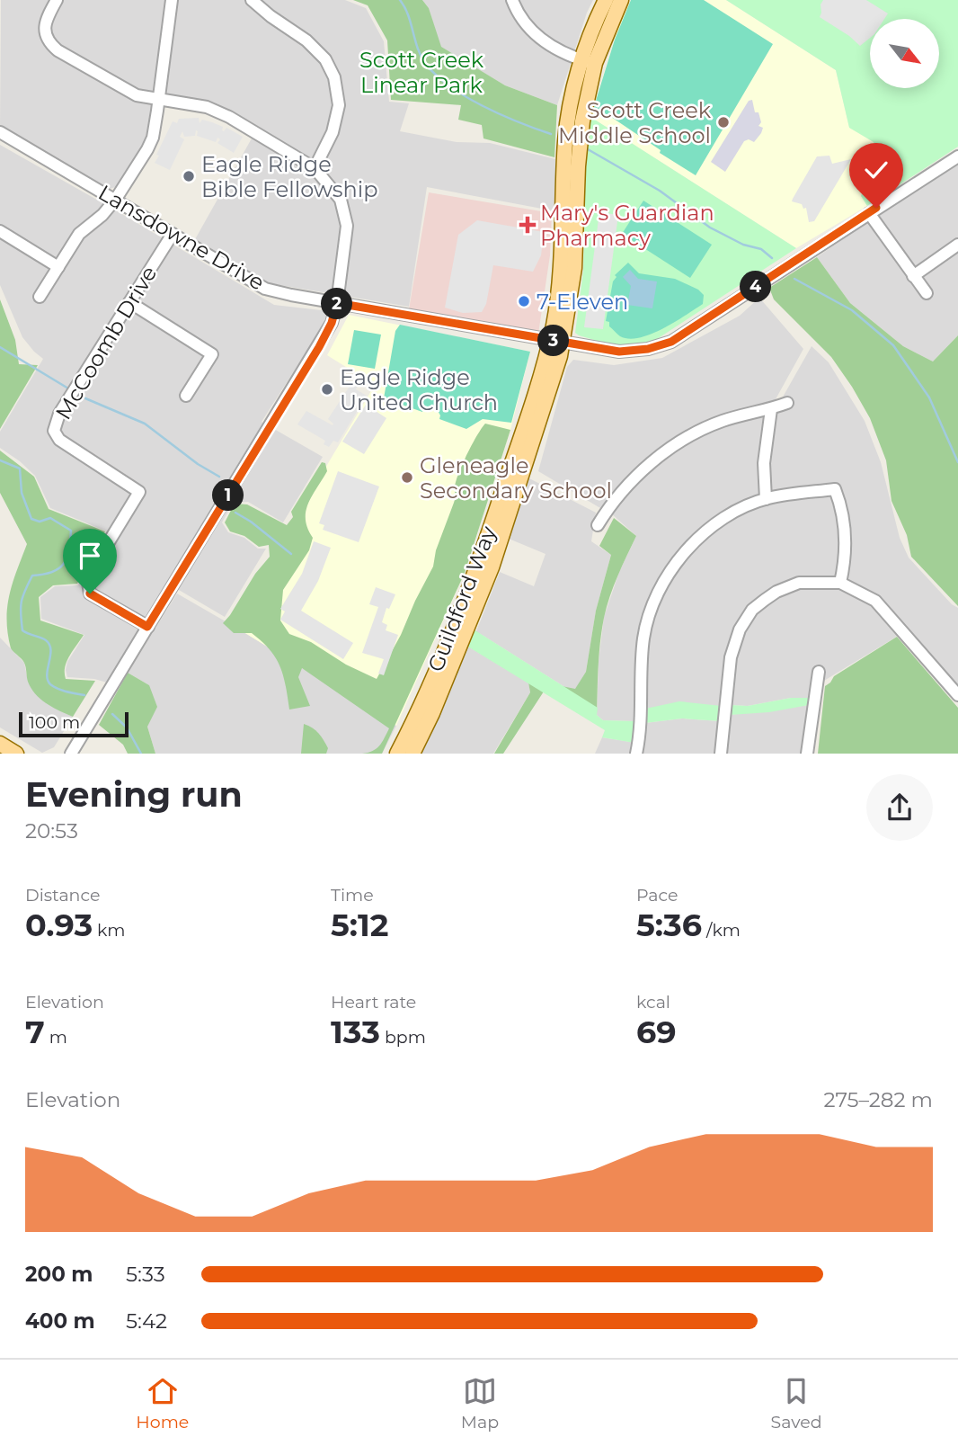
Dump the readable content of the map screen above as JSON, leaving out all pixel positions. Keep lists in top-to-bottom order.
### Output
{
  "streets": {
    "main road": ["Guildford Way"],
    "street": ["Lansdowne Drive", "McCoomb Drive"]
  },
  "crossings": [
    ["Lansdowne Drive", "McCoomb Drive"],
    ["Lansdowne Drive", "Guildford Way"]
  ],
  "parks": ["Scott Creek Linear Park"],
  "places": {
    "other": [
      "Scott Creek Middle School",
      "Eagle Ridge Bible Fellowship",
      "7-Eleven",
      "Eagle Ridge United Church",
      "Gleneagle Secondary School"
    ],
    "health": ["Mary's Guardian Pharmacy"]
  },
  "scale_bar": "100 m",
  "north": "bottom right",
  "page": {
    "pins": [
      "4",
      "2",
      "3",
      "1"
    ],
    "scale": "100 m",
    "heading": ["Evening run", "20:53"],
    "stats": [
      ["Distance", "0.93 km"],
      ["Time", "5:12"],
      ["Pace", "5:36 /km"],
      ["Elevation", "7 m"],
      ["Heart rate", "133 bpm"],
      ["kcal", "69"]
    ],
    "chart": ["Elevation", "275–282 m"],
    "list": [
      {
        "name": "200 m",
        "note": "5:33"
      },
      {
        "name": "400 m",
        "note": "5:42"
      }
    ],
    "tabs": ["Home", "Map", "Saved"]
  }
}
